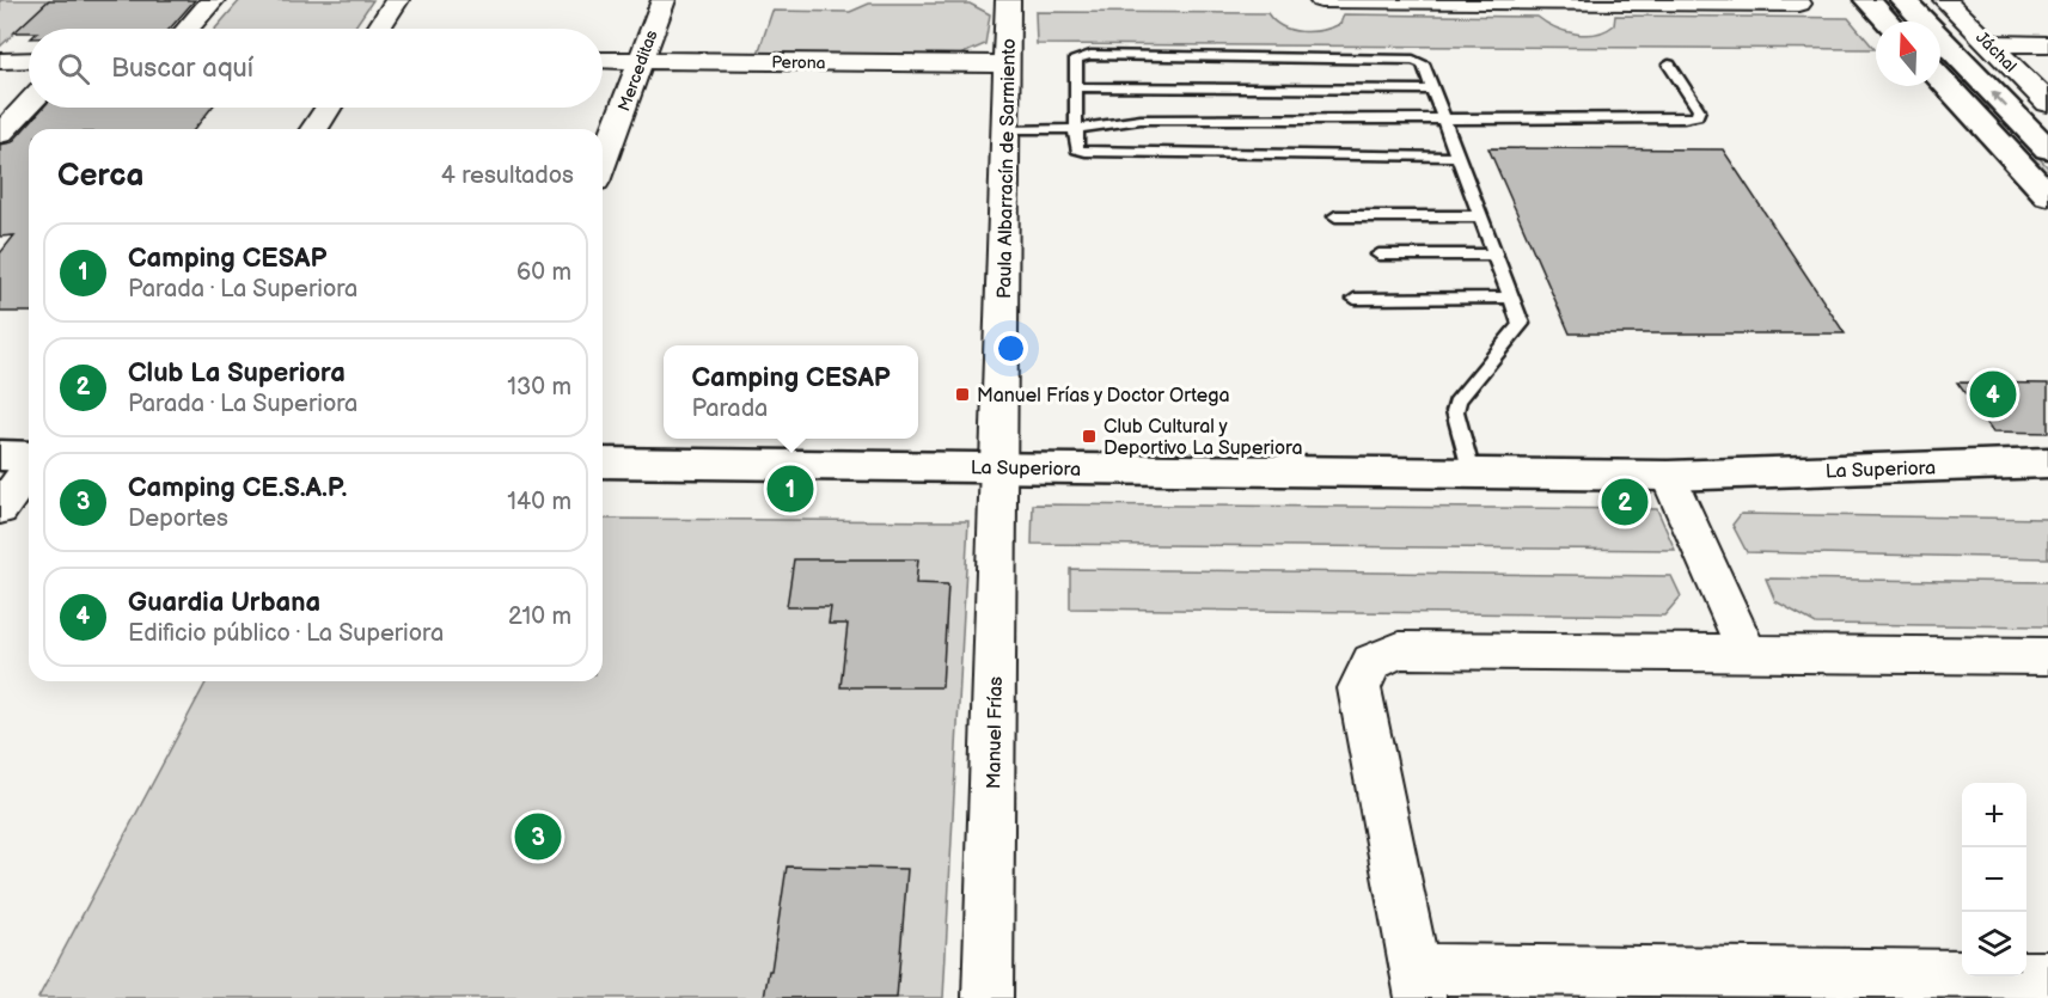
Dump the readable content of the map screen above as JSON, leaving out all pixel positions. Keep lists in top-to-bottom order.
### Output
{
  "streets": {
    "main road": ["La Superiora"],
    "street": [
      "Jáchal",
      "Perona",
      "Merceditas",
      "Paula Albarracín de Sarmiento",
      "Manuel Frías"
    ]
  },
  "crossings": [
    ["Perona", "Merceditas"],
    ["Perona", "Paula Albarracín de Sarmiento"],
    ["Paula Albarracín de Sarmiento", "La Superiora"],
    ["Paula Albarracín de Sarmiento", "Manuel Frías"],
    ["La Superiora", "Manuel Frías"]
  ],
  "places": {
    "transit": ["Manuel Frías y Doctor Ortega", "Club Cultural y Deportivo La Superiora"]
  },
  "north": "top",
  "page": {
    "search": "Buscar aquí",
    "heading": ["Cerca", "4 resultados"],
    "list": [
      {
        "mark": "1",
        "name": "Camping CESAP",
        "note": "Parada · La Superiora",
        "value": "60 m"
      },
      {
        "mark": "2",
        "name": "Club La Superiora",
        "note": "Parada · La Superiora",
        "value": "130 m"
      },
      {
        "mark": "3",
        "name": "Camping CE.S.A.P.",
        "note": "Deportes",
        "value": "140 m"
      },
      {
        "mark": "4",
        "name": "Guardia Urbana",
        "note": "Edificio público · La Superiora",
        "value": "210 m"
      }
    ],
    "popup": ["Camping CESAP", "Parada"],
    "pins": [
      "4",
      "1",
      "2",
      "3"
    ],
    "map_buttons": ["+", "−"]
  }
}
